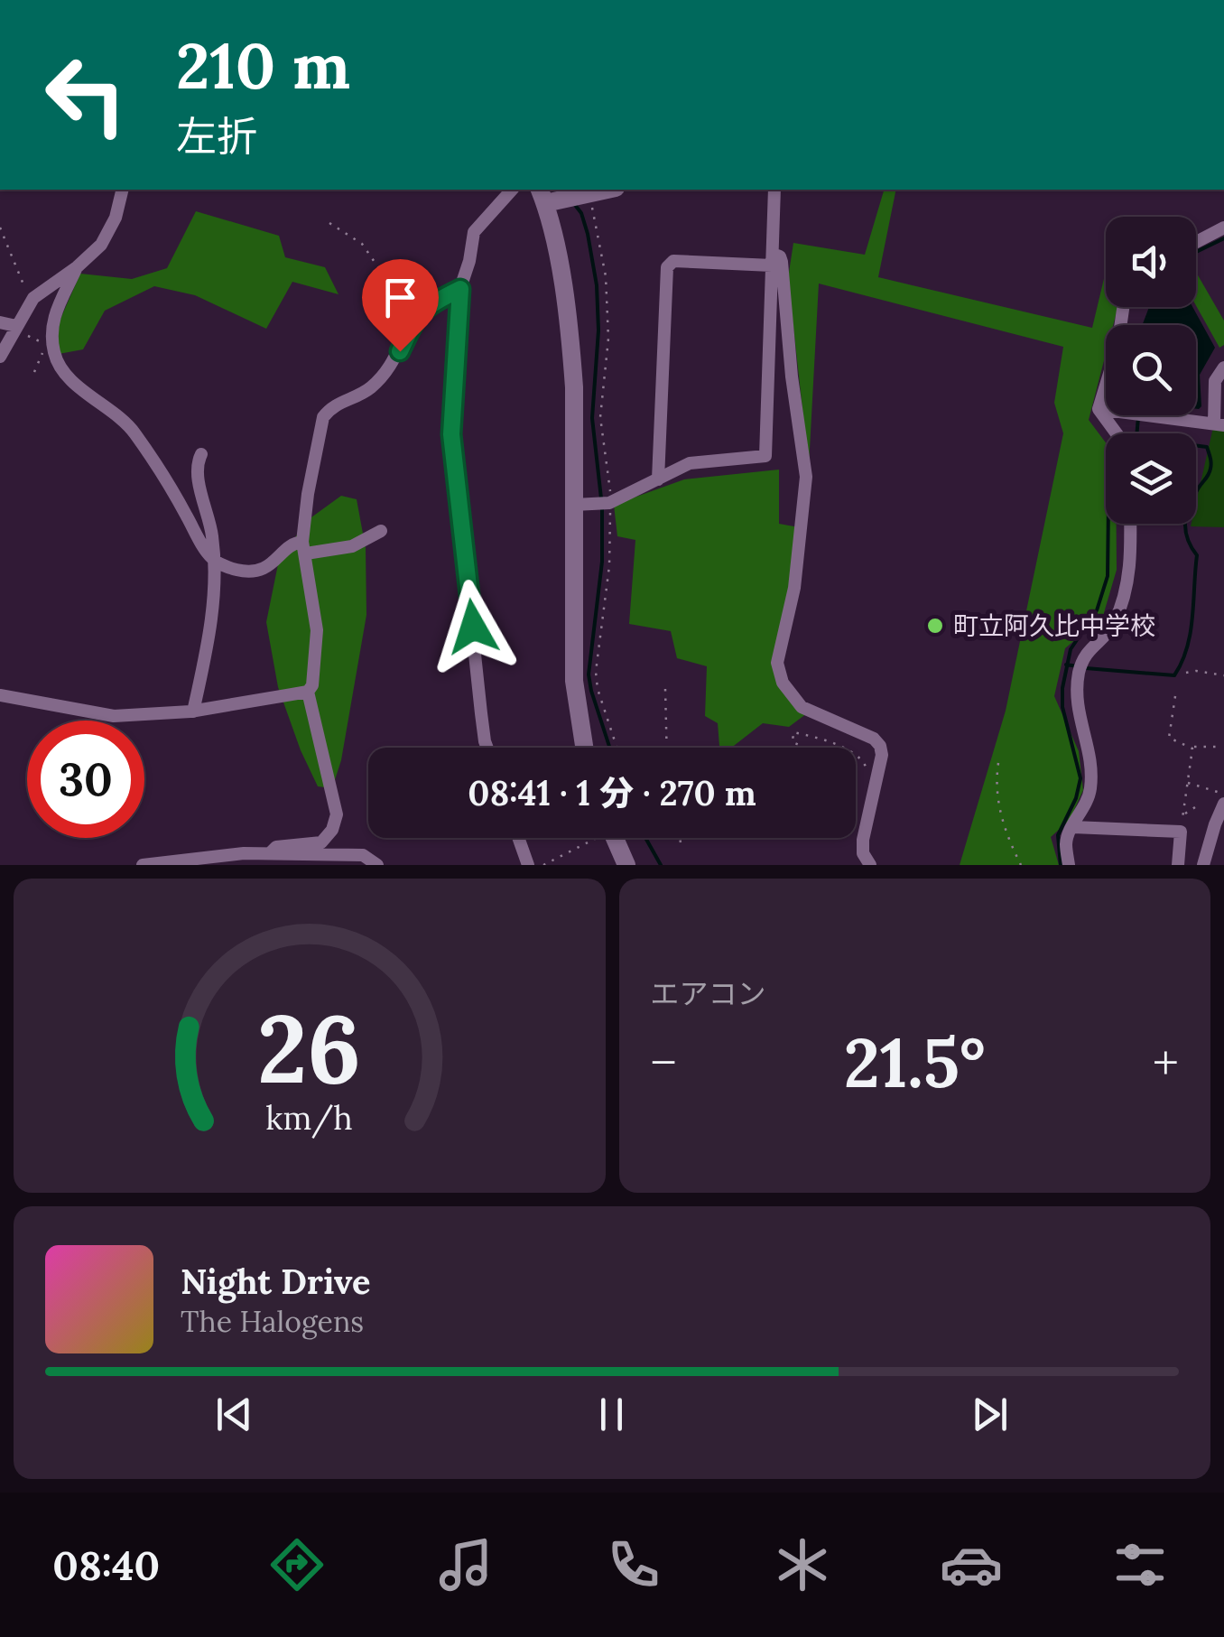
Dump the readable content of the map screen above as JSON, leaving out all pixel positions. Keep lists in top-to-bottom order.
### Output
{
  "places": ["町立阿久比中学校"],
  "page": {
    "turn": ["210 m", "左折"],
    "limit": "30",
    "trip": "08:41 · 1 分 · 270 m",
    "tile": "エアコン",
    "heat": ["−", "21.5°", "+"],
    "song": ["Night Drive", "The Halogens"],
    "tabs": "08:40",
    "gauge": ["26", "km/h"]
  }
}
